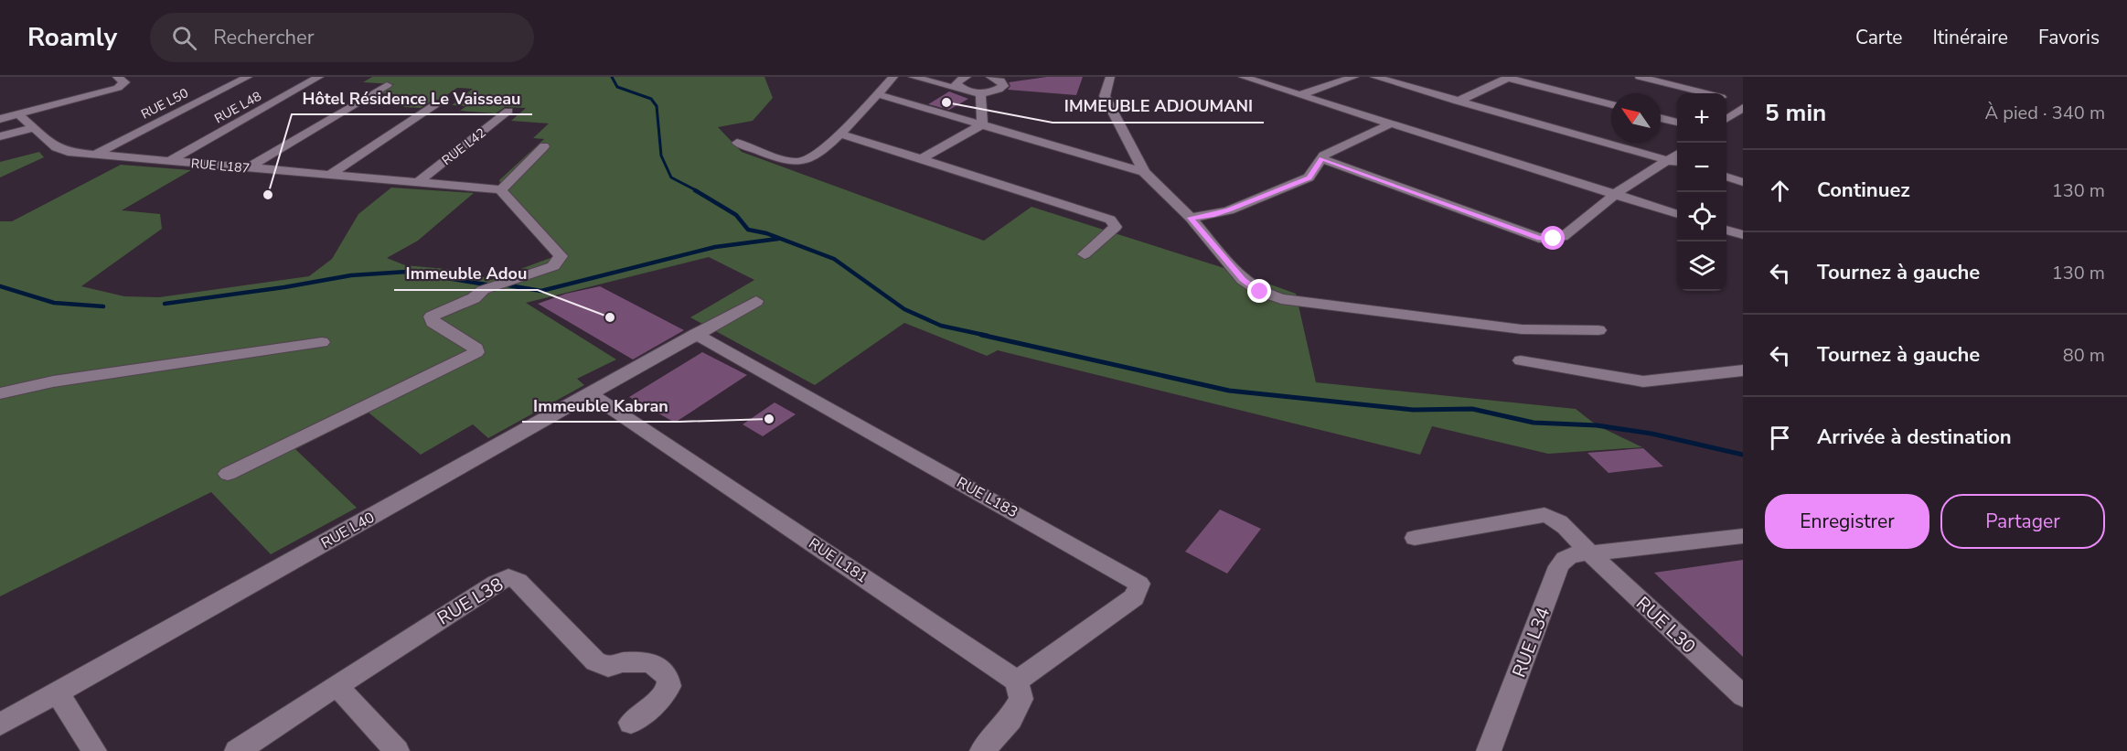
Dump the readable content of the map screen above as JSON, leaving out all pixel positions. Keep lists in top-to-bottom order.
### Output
{
  "streets": {
    "street": [
      "RUE L50",
      "RUE L48",
      "RUE L42",
      "RUE L187",
      "RUE L183",
      "RUE L40",
      "RUE L181",
      "RUE L38",
      "RUE L30",
      "RUE L34"
    ]
  },
  "crossings": [
    ["RUE L50", "RUE L187"],
    ["RUE L48", "RUE L187"],
    ["RUE L42", "RUE L187"],
    ["RUE L183", "RUE L40"],
    ["RUE L183", "RUE L181"],
    ["RUE L40", "RUE L181"],
    ["RUE L30", "RUE L34"]
  ],
  "places": [
    "IMMEUBLE ADJOUMANI",
    "Hôtel Résidence Le Vaisseau",
    "Immeuble Adou",
    "Immeuble Kabran"
  ],
  "north": "top left",
  "page": {
    "header": "Roamly",
    "search": "Rechercher",
    "nav": ["Carte", "Itinéraire", "Favoris"],
    "heading": ["5 min", "À pied · 340 m"],
    "map_buttons": ["+", "−"],
    "list": [
      ["Continuez", "130 m"],
      ["Tournez à gauche", "130 m"],
      ["Tournez à gauche", "80 m"],
      "Arrivée à destination"
    ],
    "buttons": ["Enregistrer", "Partager"]
  }
}
